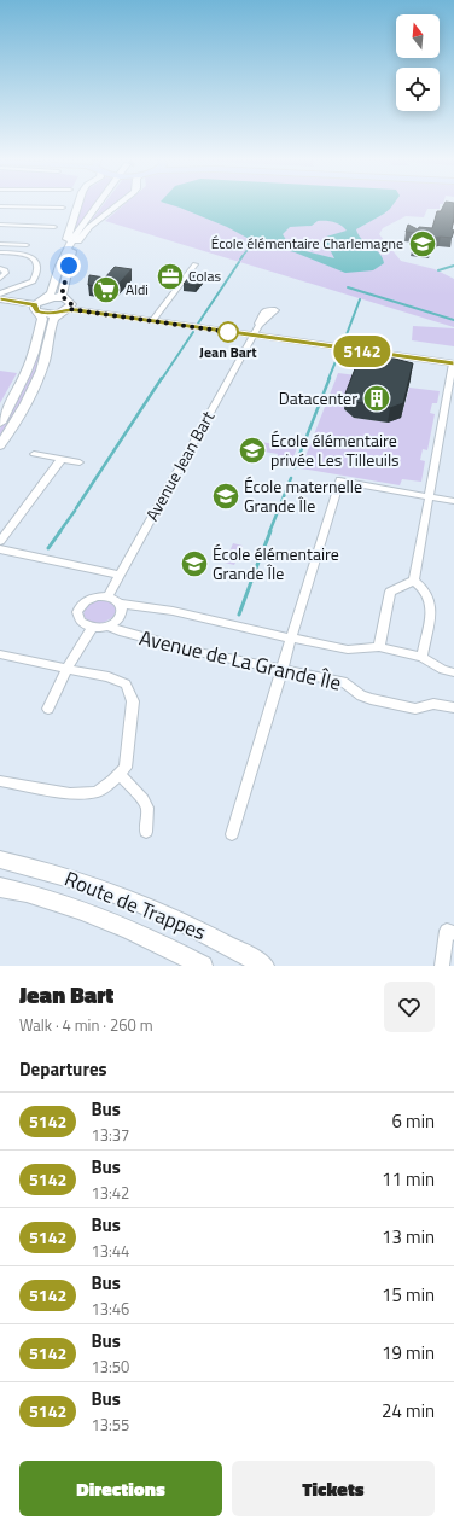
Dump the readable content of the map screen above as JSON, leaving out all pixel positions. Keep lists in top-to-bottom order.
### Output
{
  "streets": {
    "main road": ["Route de Trappes"],
    "street": ["Avenue Jean Bart", "Avenue de La Grande Île"]
  },
  "crossings": [
    ["Avenue Jean Bart", "Avenue de La Grande Île"]
  ],
  "places": {
    "school or university": [
      "École élémentaire Charlemagne",
      "École élémentaire privée Les Tilleuils",
      "École maternelle Grande Île",
      "École élémentaire Grande Île"
    ],
    "office": ["Colas"],
    "supermarket": ["Aldi"],
    "other": ["Jean Bart"],
    "building": ["Datacenter"]
  },
  "lines": ["bus line 5142"],
  "north": "top",
  "page": {
    "on_map": "5142",
    "heading": [
      ["Jean Bart", "Walk · 4 min · 260 m"],
      "Departures"
    ],
    "list": [
      {
        "mark": "5142",
        "name": "Bus",
        "note": "13:37",
        "value": "6 min"
      },
      {
        "mark": "5142",
        "name": "Bus",
        "note": "13:42",
        "value": "11 min"
      },
      {
        "mark": "5142",
        "name": "Bus",
        "note": "13:44",
        "value": "13 min"
      },
      {
        "mark": "5142",
        "name": "Bus",
        "note": "13:46",
        "value": "15 min"
      },
      {
        "mark": "5142",
        "name": "Bus",
        "note": "13:50",
        "value": "19 min"
      },
      {
        "mark": "5142",
        "name": "Bus",
        "note": "13:55",
        "value": "24 min"
      }
    ],
    "buttons": ["Directions", "Tickets"]
  }
}
